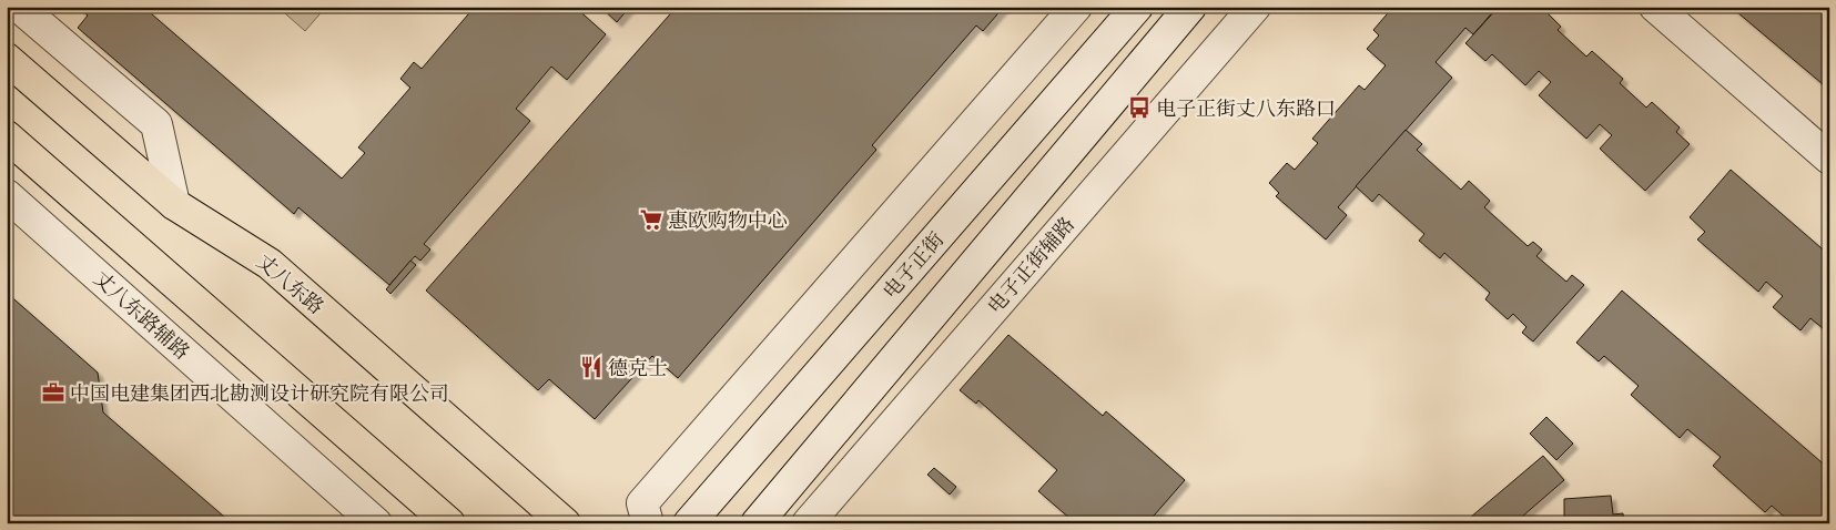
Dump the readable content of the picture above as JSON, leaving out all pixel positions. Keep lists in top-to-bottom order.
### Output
{
  "streets": {
    "main road": ["丈八东路"],
    "street": ["电子正街", "电子正街辅路", "丈八东路辅路"]
  },
  "places": {
    "bus stop": ["电子正街丈八东路口"],
    "supermarket": ["惠欧购物中心"],
    "restaurant": ["德克士"],
    "office": ["中国电建集团西北勘测设计研究院有限公司"]
  }
}
